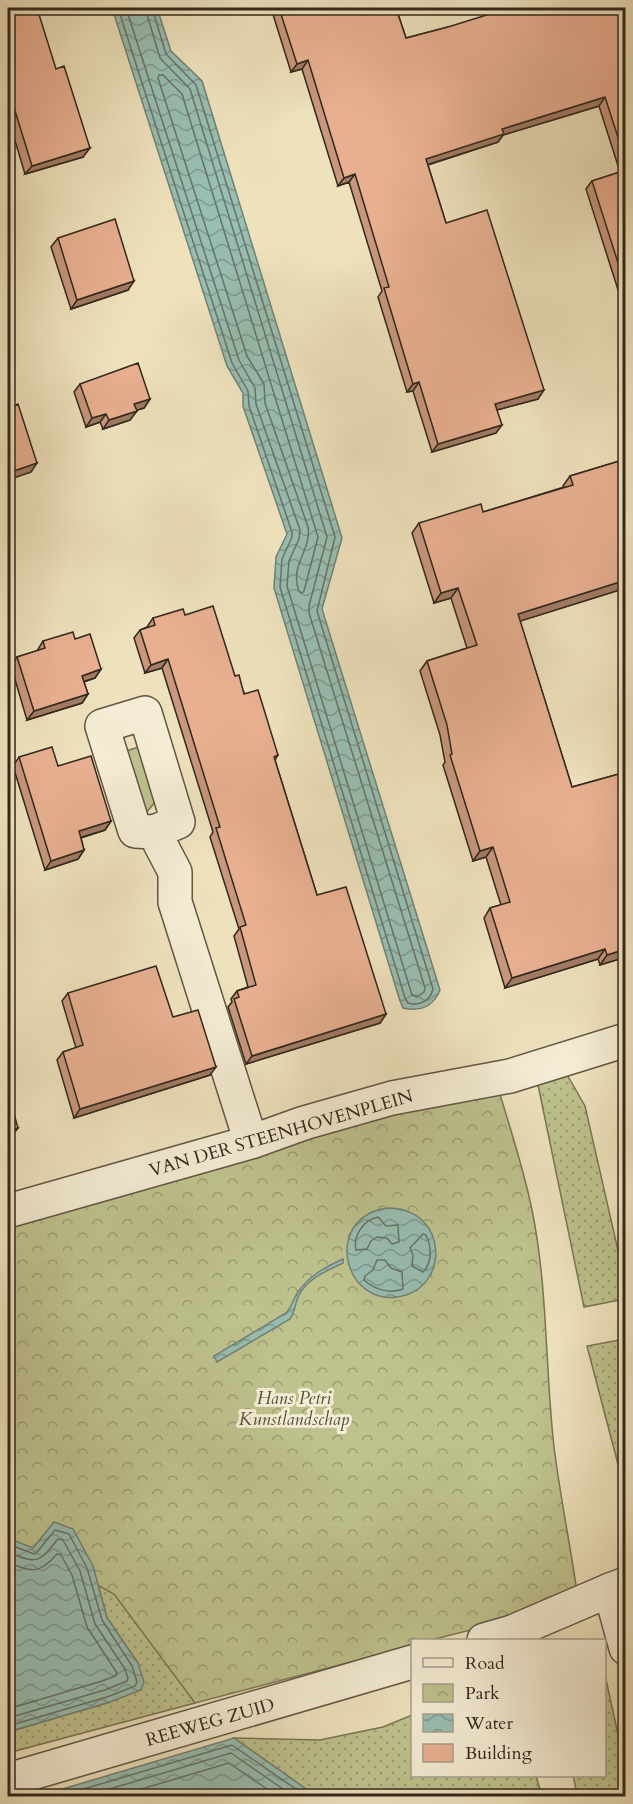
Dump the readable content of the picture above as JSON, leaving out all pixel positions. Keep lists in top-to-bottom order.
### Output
{
  "streets": {
    "street": ["VAN DER STEENHOVENPLEIN", "REEWEG ZUID"]
  },
  "parks": ["Hans Petri Kunstlandschap"],
  "legend": [
    "Road",
    "Park",
    "Water",
    "Building"
  ]
}
